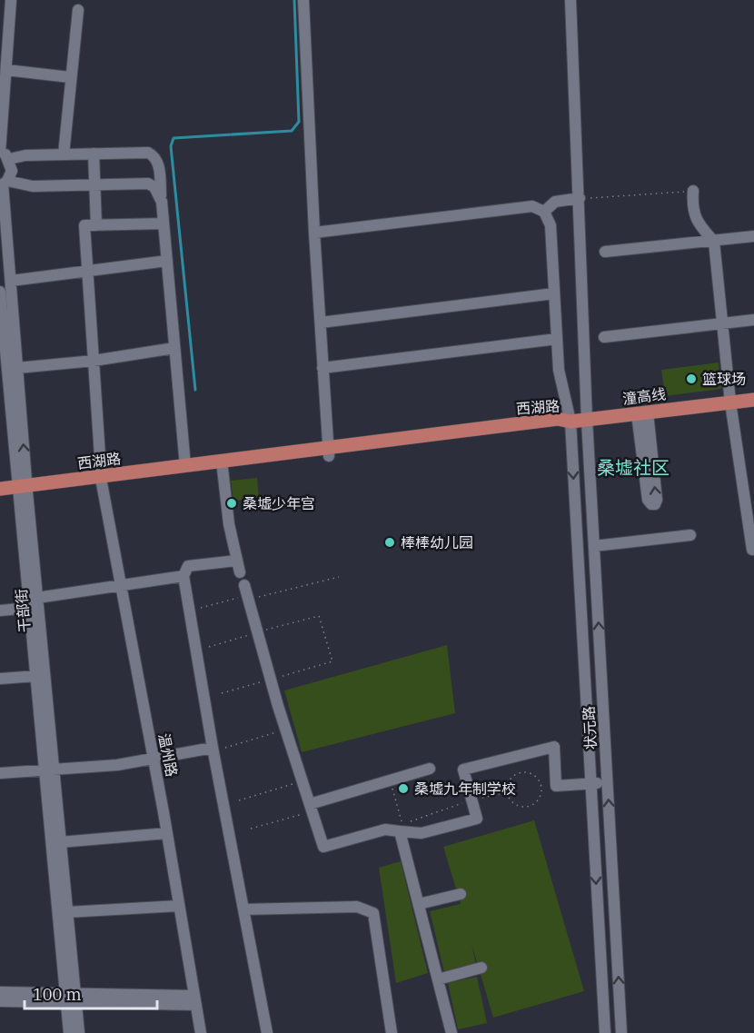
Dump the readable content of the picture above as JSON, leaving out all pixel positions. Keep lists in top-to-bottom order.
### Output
{
  "streets": {
    "main road": ["潼高线", "西湖路"],
    "street": ["干部街", "状元路", "温州路"]
  },
  "crossings": [
    ["潼高线", "西湖路"],
    ["潼高线", "状元路"],
    ["西湖路", "干部街"],
    ["西湖路", "状元路"],
    ["西湖路", "温州路"]
  ],
  "districts": ["桑墟社区"],
  "places": [
    "篮球场",
    "桑墟少年宫",
    "棒棒幼儿园",
    "桑墟九年制学校"
  ],
  "scale_bar": "100 m"
}
